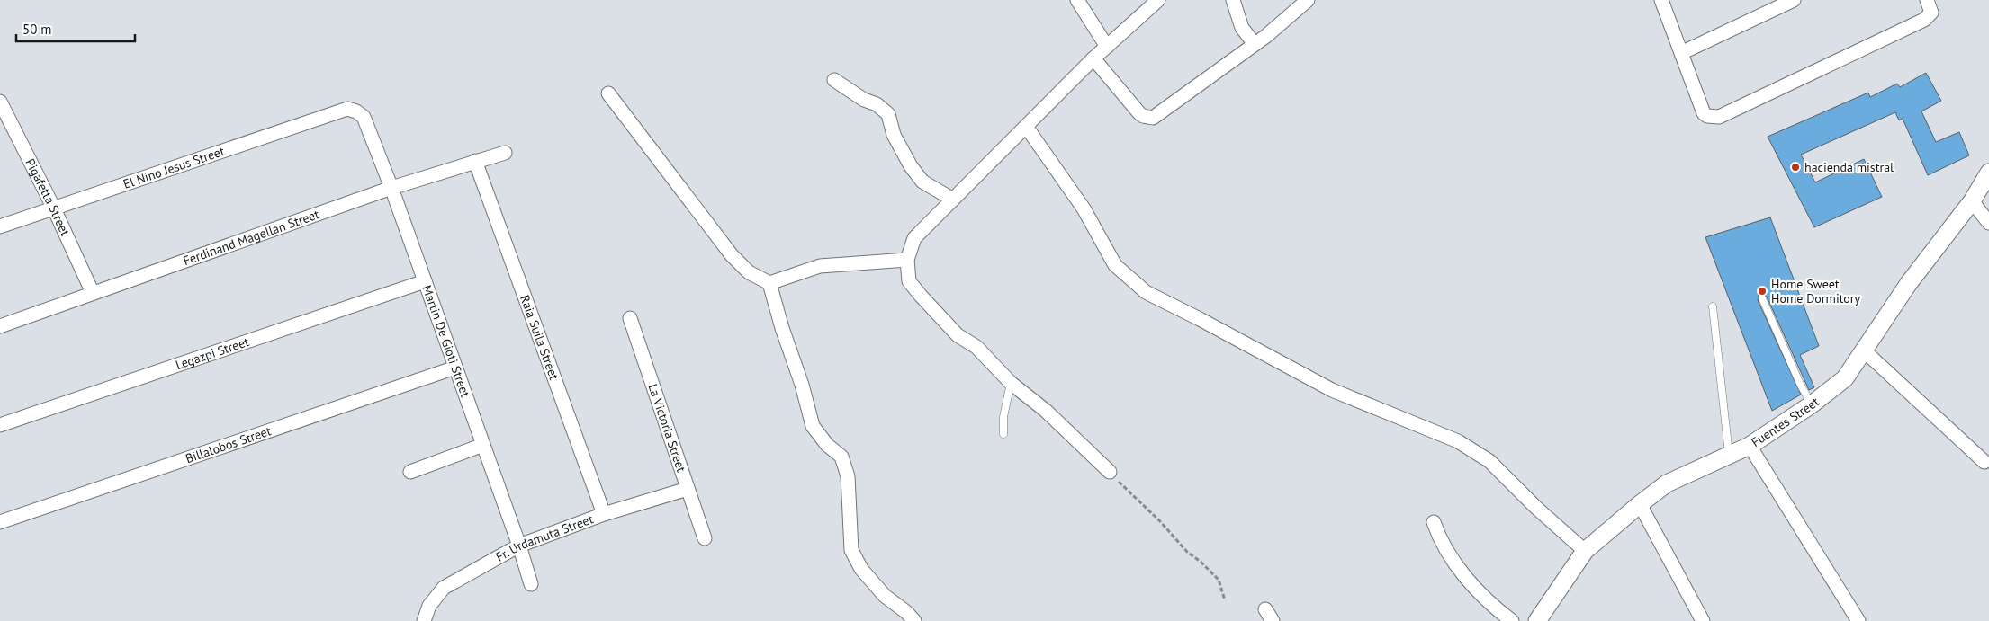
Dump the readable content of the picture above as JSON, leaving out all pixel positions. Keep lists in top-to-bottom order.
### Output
{
  "streets": {
    "street": [
      "El Nino Jesus Street",
      "Pigafetta Street",
      "Ferdinand Magellan Street",
      "Raia Suila Street",
      "Martin De Gioti Street",
      "Legazpi Street",
      "Fuentes Street",
      "La Victoria Street",
      "Billalobos Street",
      "Fr. Urdamuta Street"
    ]
  },
  "crossings": [
    ["El Nino Jesus Street", "Pigafetta Street"],
    ["El Nino Jesus Street", "Martin De Gioti Street"],
    ["Pigafetta Street", "Ferdinand Magellan Street"],
    ["Ferdinand Magellan Street", "Raia Suila Street"],
    ["Ferdinand Magellan Street", "Martin De Gioti Street"],
    ["Raia Suila Street", "Fr. Urdamuta Street"],
    ["Martin De Gioti Street", "Legazpi Street"],
    ["Martin De Gioti Street", "Billalobos Street"],
    ["Martin De Gioti Street", "Fr. Urdamuta Street"],
    ["La Victoria Street", "Fr. Urdamuta Street"]
  ],
  "places": ["hacienda mistral", "Home Sweet Home Dormitory"],
  "scale_bar": "50 m"
}
